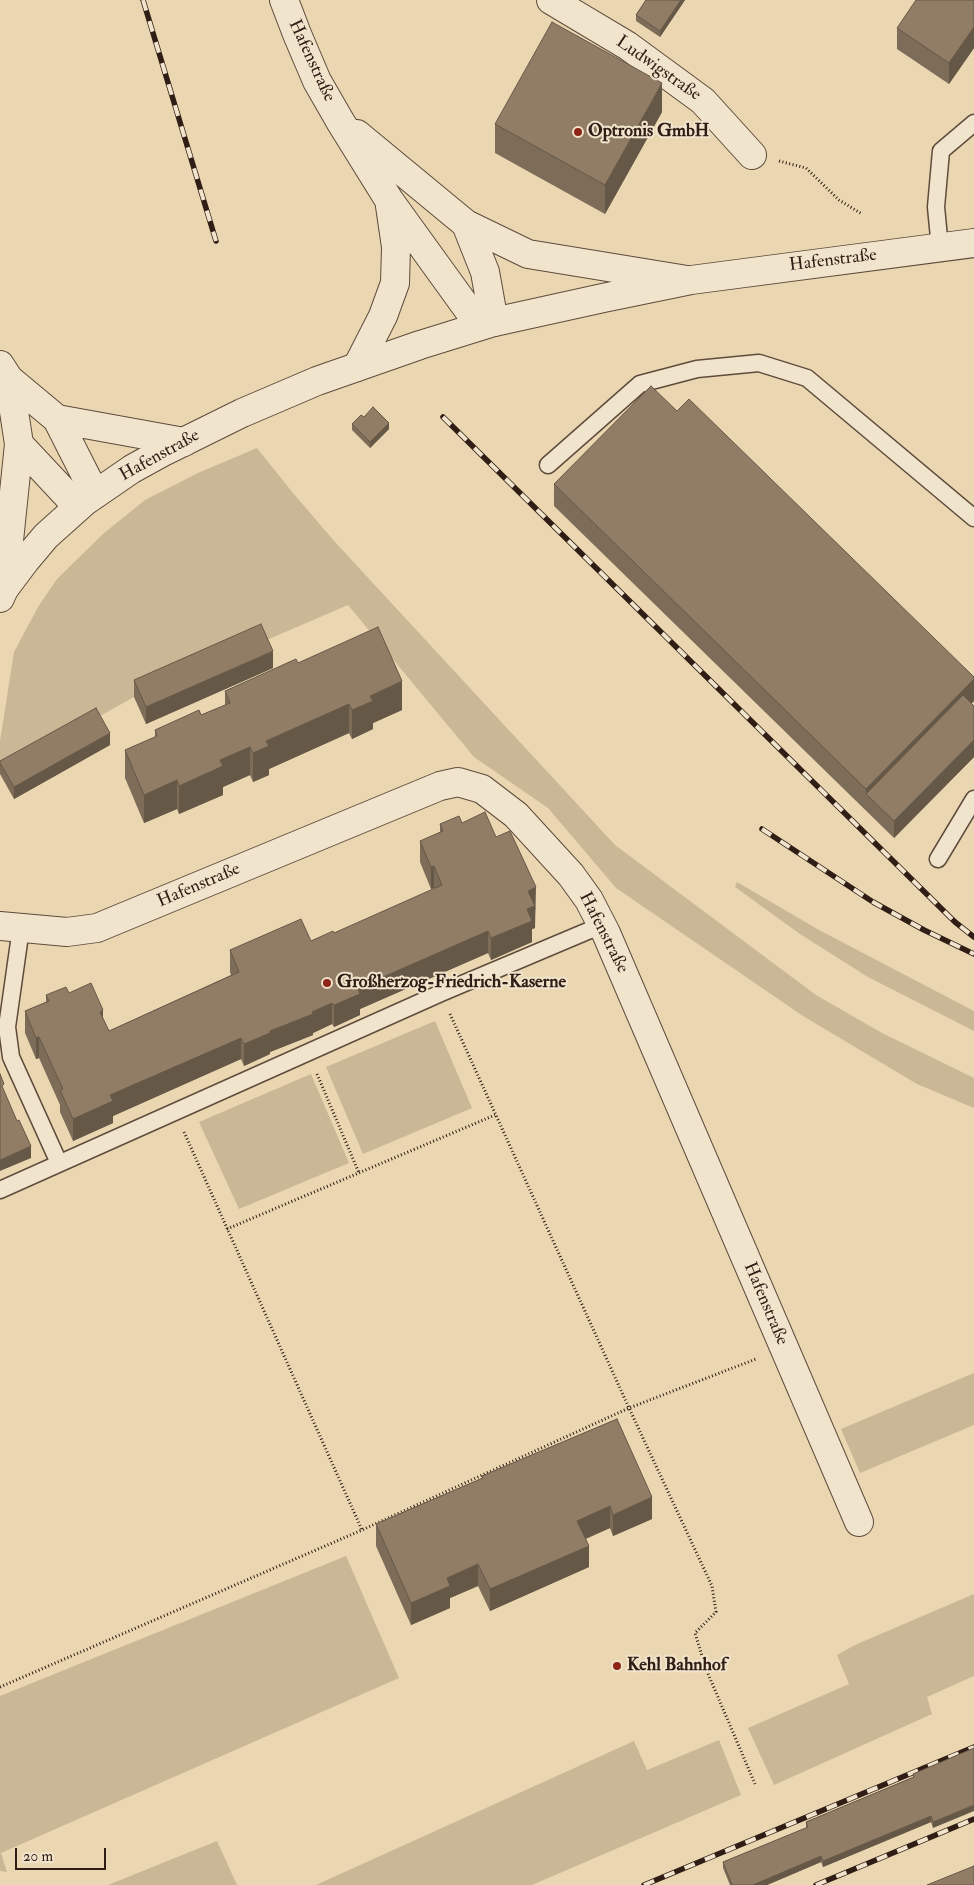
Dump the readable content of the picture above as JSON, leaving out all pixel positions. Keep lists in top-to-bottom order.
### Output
{
  "streets": {
    "street": ["Hafenstraße", "Ludwigstraße"]
  },
  "places": ["Optronis GmbH", "Großherzog-Friedrich-Kaserne", "Kehl Bahnhof"],
  "scale_bar": "20 m"
}
